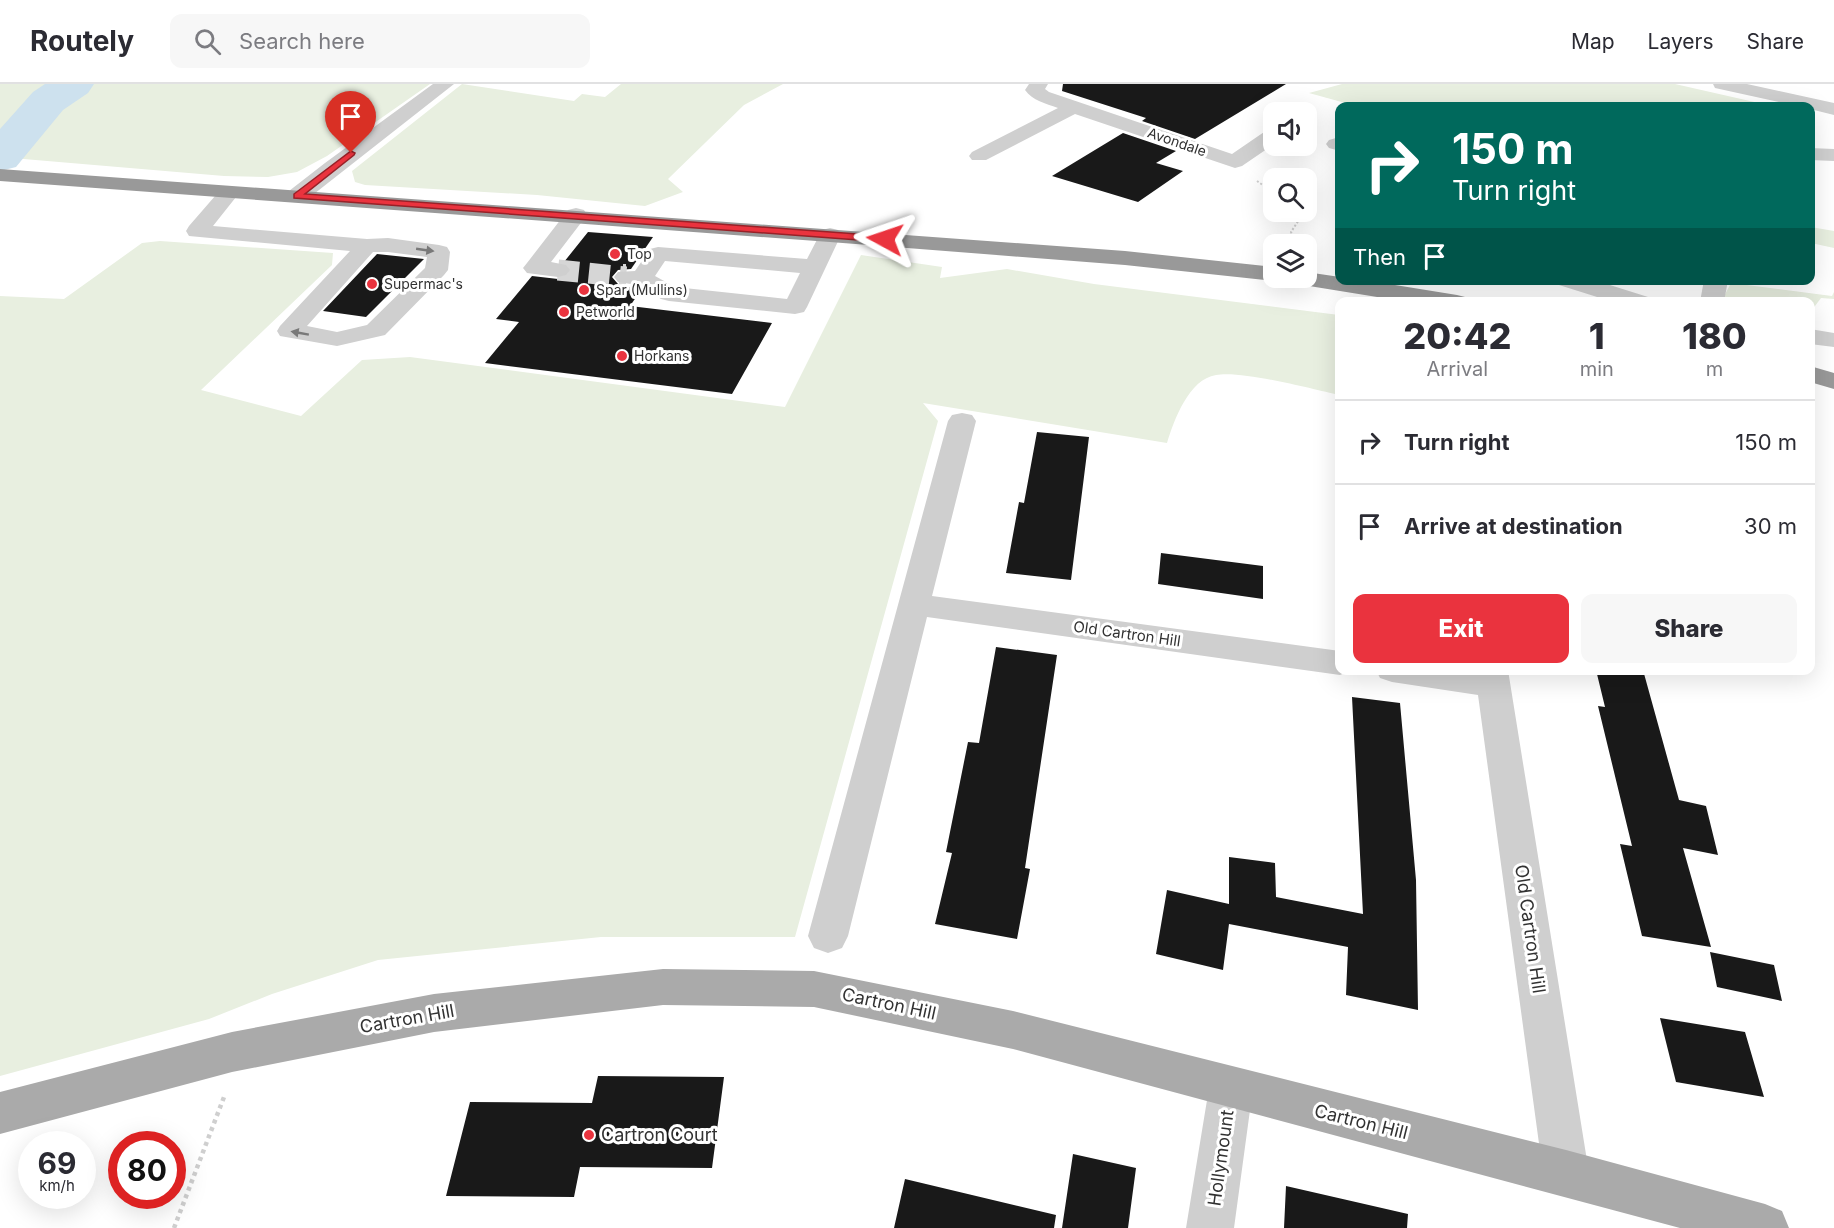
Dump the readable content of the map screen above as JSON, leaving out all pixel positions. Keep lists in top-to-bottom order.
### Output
{
  "streets": {
    "main road": ["Cartron Hill"],
    "street": ["Avondale", "Old Cartron Hill", "Hollymount"]
  },
  "crossings": [
    ["Old Cartron Hill", "Cartron Hill"],
    ["Cartron Hill", "Hollymount"]
  ],
  "places": [
    "Top",
    "Supermac's",
    "Spar (Mullins)",
    "Petworld",
    "Horkans",
    "Cartron Court"
  ],
  "page": {
    "header": "Routely",
    "search": "Search here",
    "nav": ["Map", "Layers", "Share"],
    "turn": ["150 m", "Turn right"],
    "then": "Then",
    "eta": [
      "20:42",
      "Arrival",
      "1",
      "min",
      "180",
      "m"
    ],
    "list": [
      {
        "name": "Turn right",
        "value": "150 m"
      },
      {
        "name": "Arrive at destination",
        "value": "30 m"
      }
    ],
    "buttons": ["Exit", "Share"],
    "speed": "69 km/h",
    "limit": "80"
  }
}
